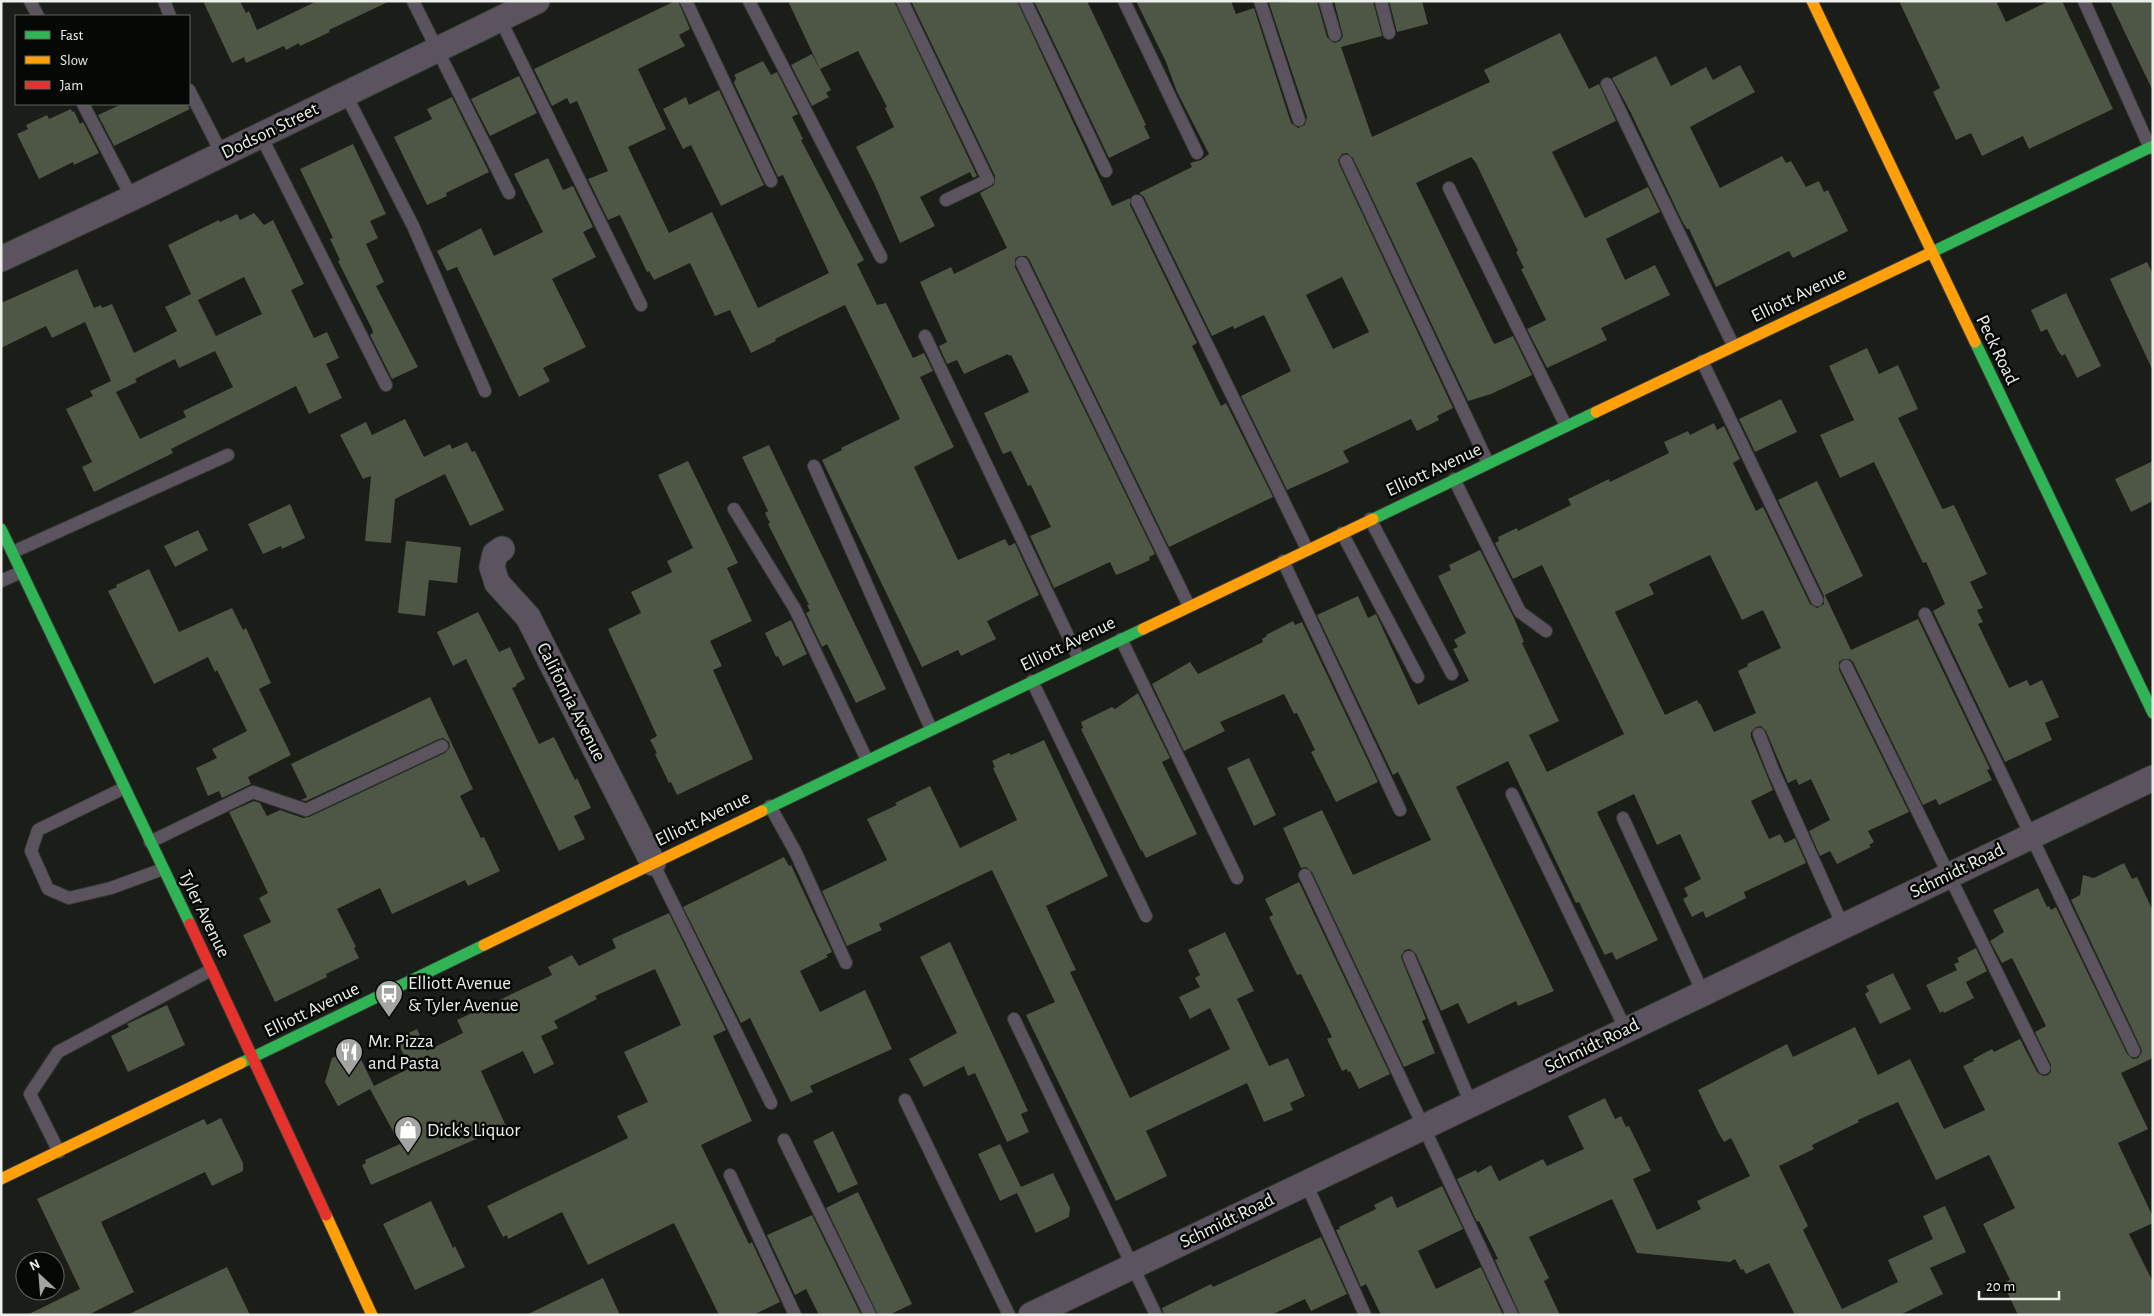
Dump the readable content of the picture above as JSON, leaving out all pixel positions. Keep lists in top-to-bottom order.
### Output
{
  "streets": {
    "street": [
      "Dodson Street",
      "Elliott Avenue",
      "Peck Road",
      "California Avenue",
      "Schmidt Road",
      "Tyler Avenue"
    ]
  },
  "crossings": [
    ["Elliott Avenue", "Peck Road"],
    ["Elliott Avenue", "California Avenue"],
    ["Elliott Avenue", "Tyler Avenue"]
  ],
  "places": {
    "bus stop": ["Elliott Avenue & Tyler Avenue"],
    "restaurant": ["Mr. Pizza and Pasta"],
    "shop": ["Dick's Liquor"]
  },
  "legend": ["Fast", "Slow", "Jam"],
  "scale_bar": "20 m",
  "north": "top left"
}
